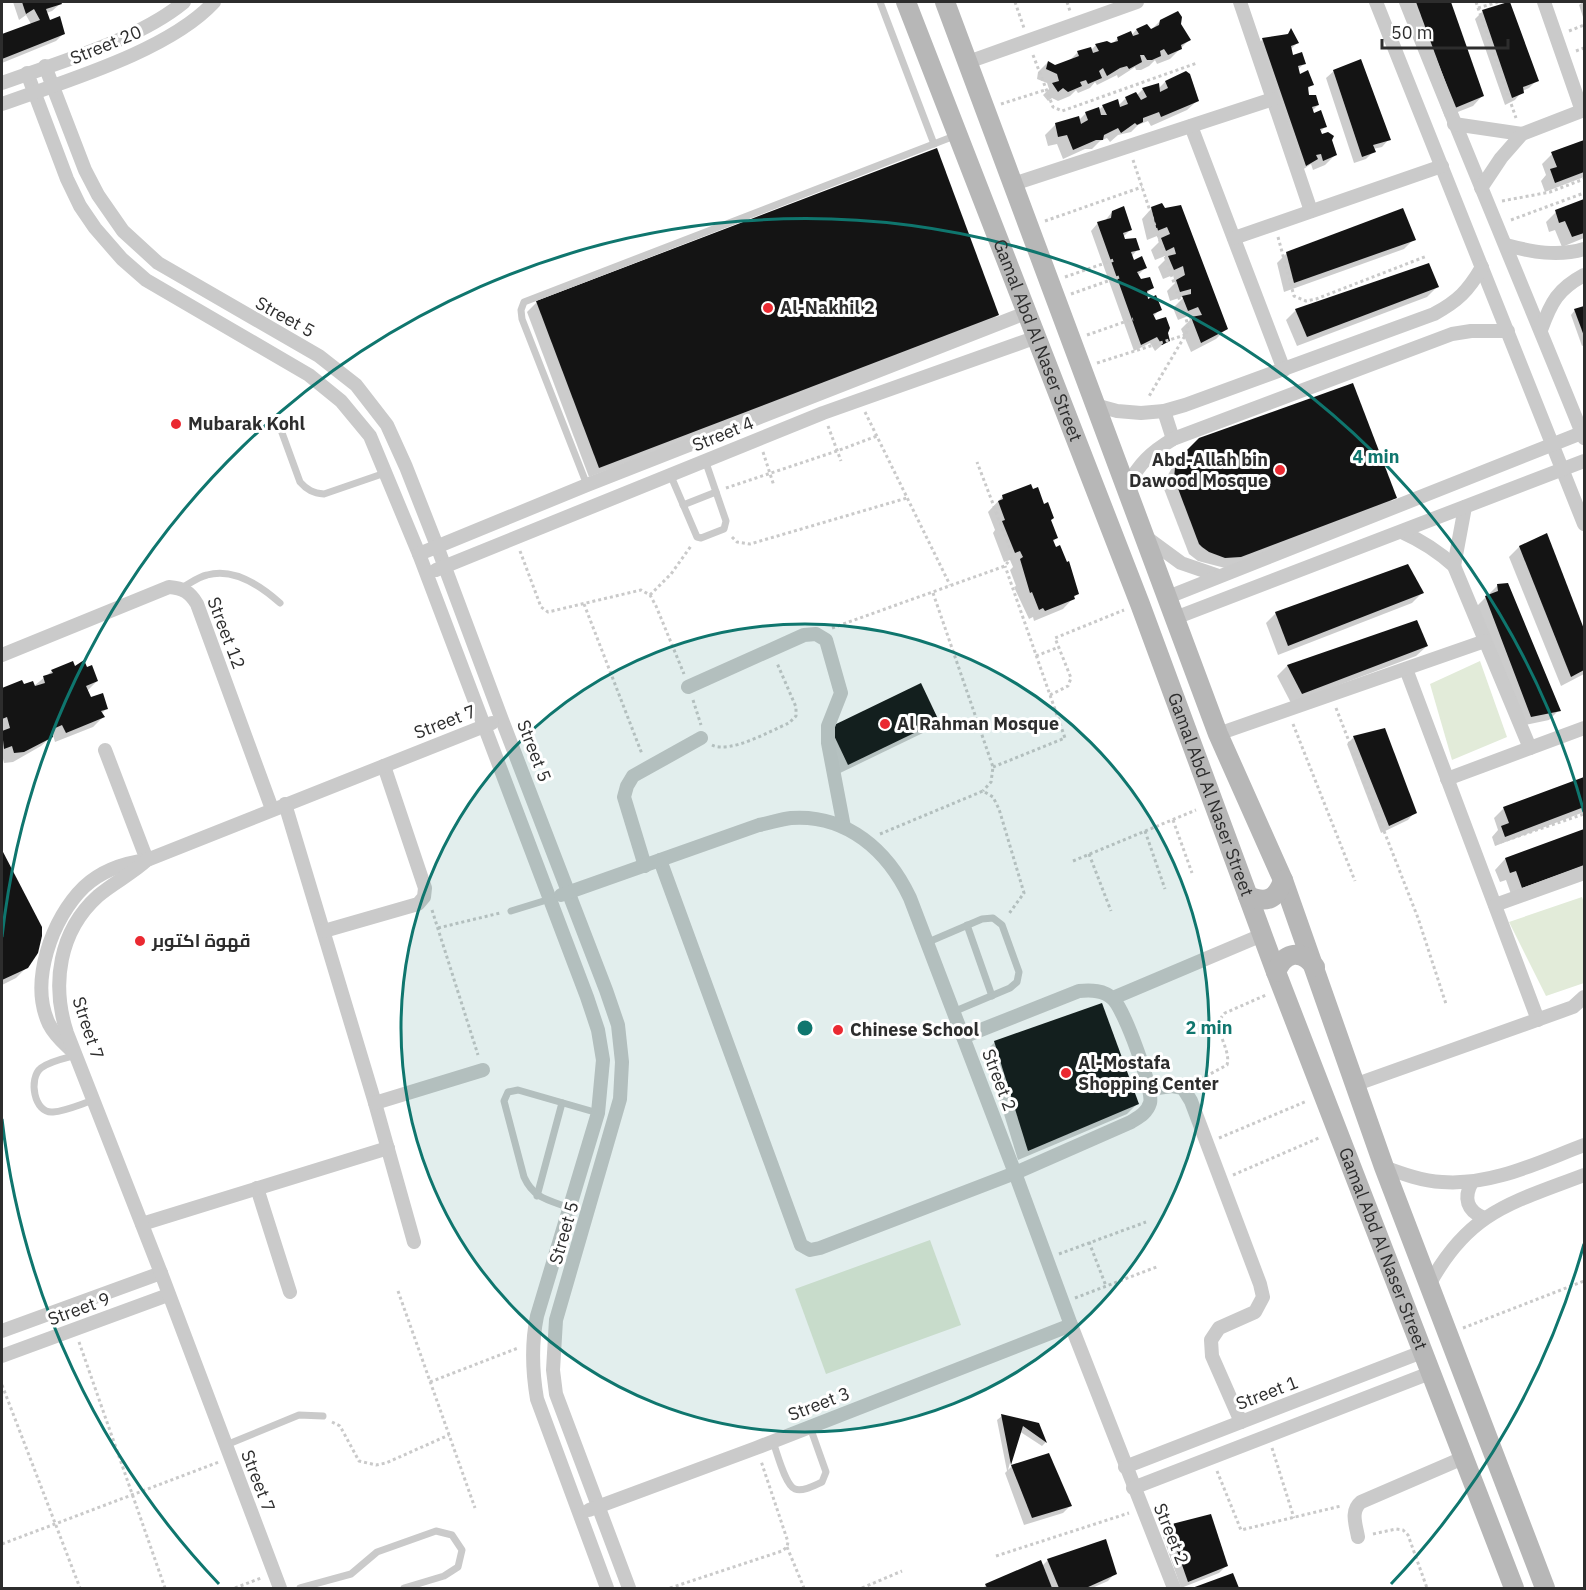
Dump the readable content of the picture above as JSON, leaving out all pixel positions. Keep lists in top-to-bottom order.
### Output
{
  "streets": {
    "main road": ["Gamal Abd Al Naser Street"],
    "street": [
      "Street 20",
      "Street 5",
      "Street 4",
      "Street 12",
      "Street 7",
      "Street 2",
      "Street 9",
      "Street 1",
      "Street 3"
    ]
  },
  "crossings": [
    ["Street 20", "Street 5"],
    ["Street 5", "Street 4"],
    ["Street 5", "Street 7"],
    ["Street 5", "Street 2"],
    ["Street 5", "Street 3"],
    ["Gamal Abd Al Naser Street", "Street 4"],
    ["Gamal Abd Al Naser Street", "Street 1"],
    ["Street 12", "Street 7"],
    ["Street 7", "Street 9"],
    ["Street 2", "Street 1"],
    ["Street 2", "Street 3"]
  ],
  "places": [
    "Al-Nakhil 2",
    "Mubarak Kohl",
    "Abd-Allah bin Dawood Mosque",
    "Al Rahman Mosque",
    "قهوة اكتوبر",
    "Chinese School",
    "Al-Mostafa Shopping Center"
  ],
  "scale_bar": "50 m",
  "rings": ["4 min", "2 min"]
}
